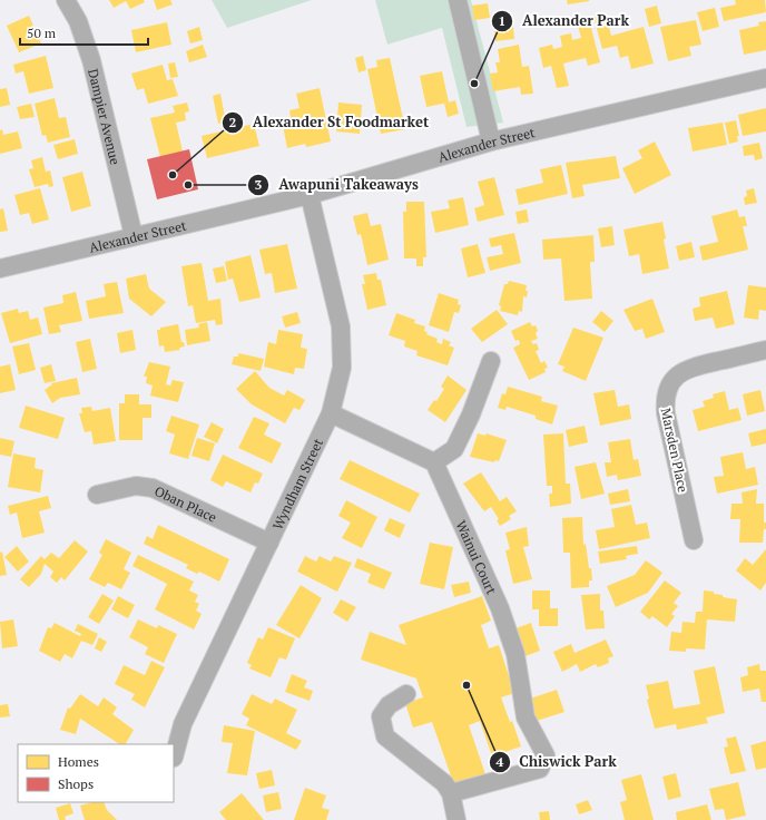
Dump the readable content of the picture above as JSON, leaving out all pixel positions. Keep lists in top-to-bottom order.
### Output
{
  "streets": {
    "street": [
      "Dampier Avenue",
      "Alexander Street",
      "Marsden Place",
      "Wyndham Street",
      "Oban Place",
      "Wainui Court"
    ]
  },
  "crossings": [
    ["Dampier Avenue", "Alexander Street"],
    ["Alexander Street", "Wyndham Street"],
    ["Wyndham Street", "Oban Place"]
  ],
  "places": [
    "Alexander Park",
    "Alexander St Foodmarket",
    "Awapuni Takeaways",
    "Chiswick Park"
  ],
  "legend": ["Homes", "Shops"],
  "scale_bar": "50 m"
}
